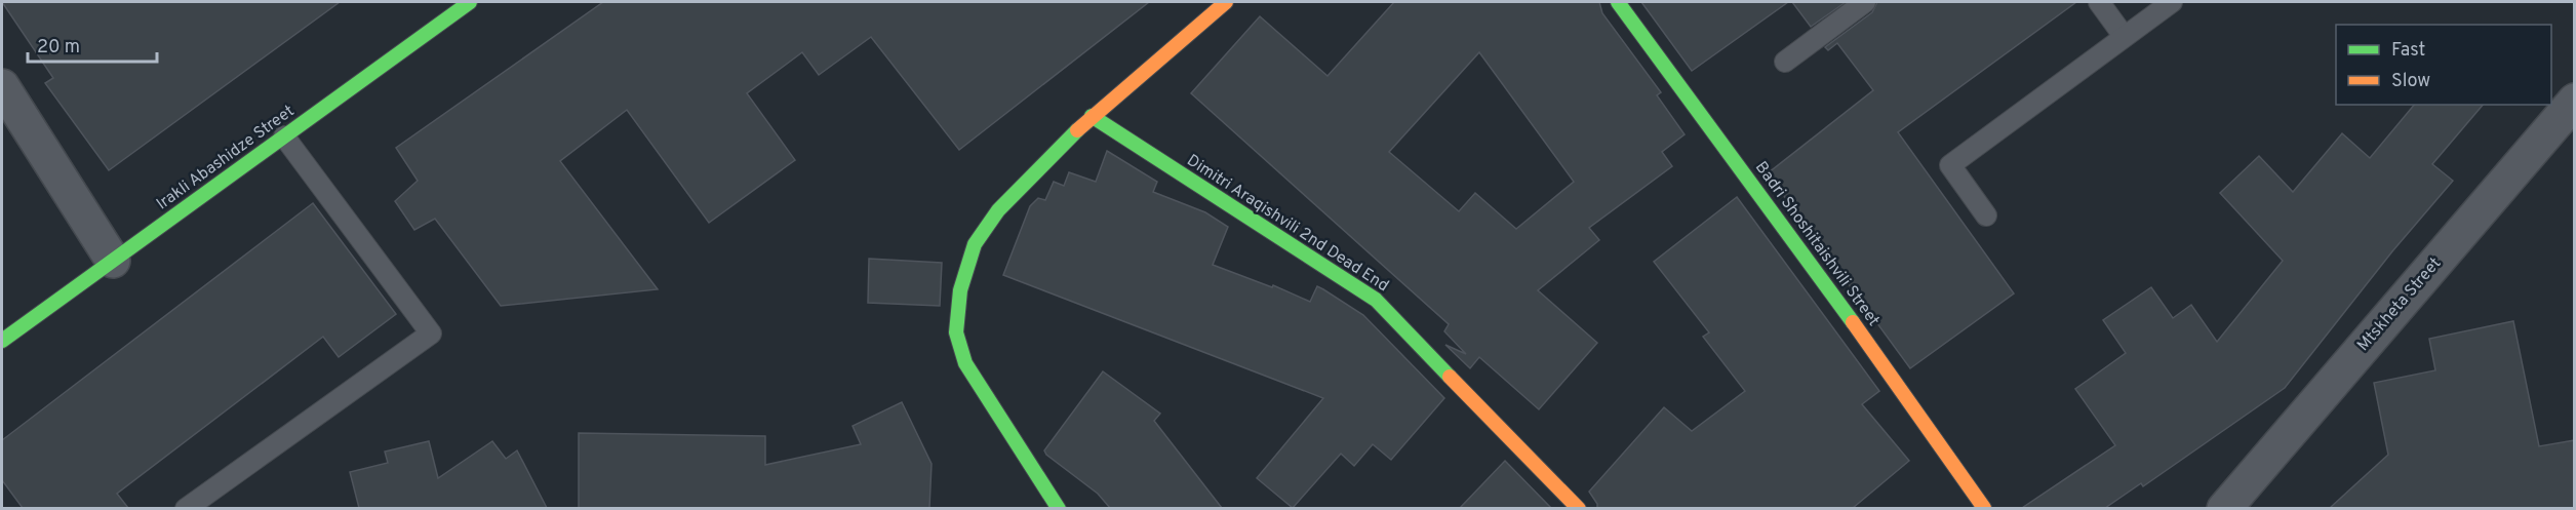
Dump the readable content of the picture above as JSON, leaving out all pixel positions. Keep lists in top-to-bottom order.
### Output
{
  "streets": {
    "street": [
      "Irakli Abashidze Street",
      "Dimitri Araqishvili 2nd Dead End",
      "Badri Shoshitaishvili Street",
      "Mtskheta Street"
    ]
  },
  "legend": ["Fast", "Slow"],
  "scale_bar": "20 m"
}
